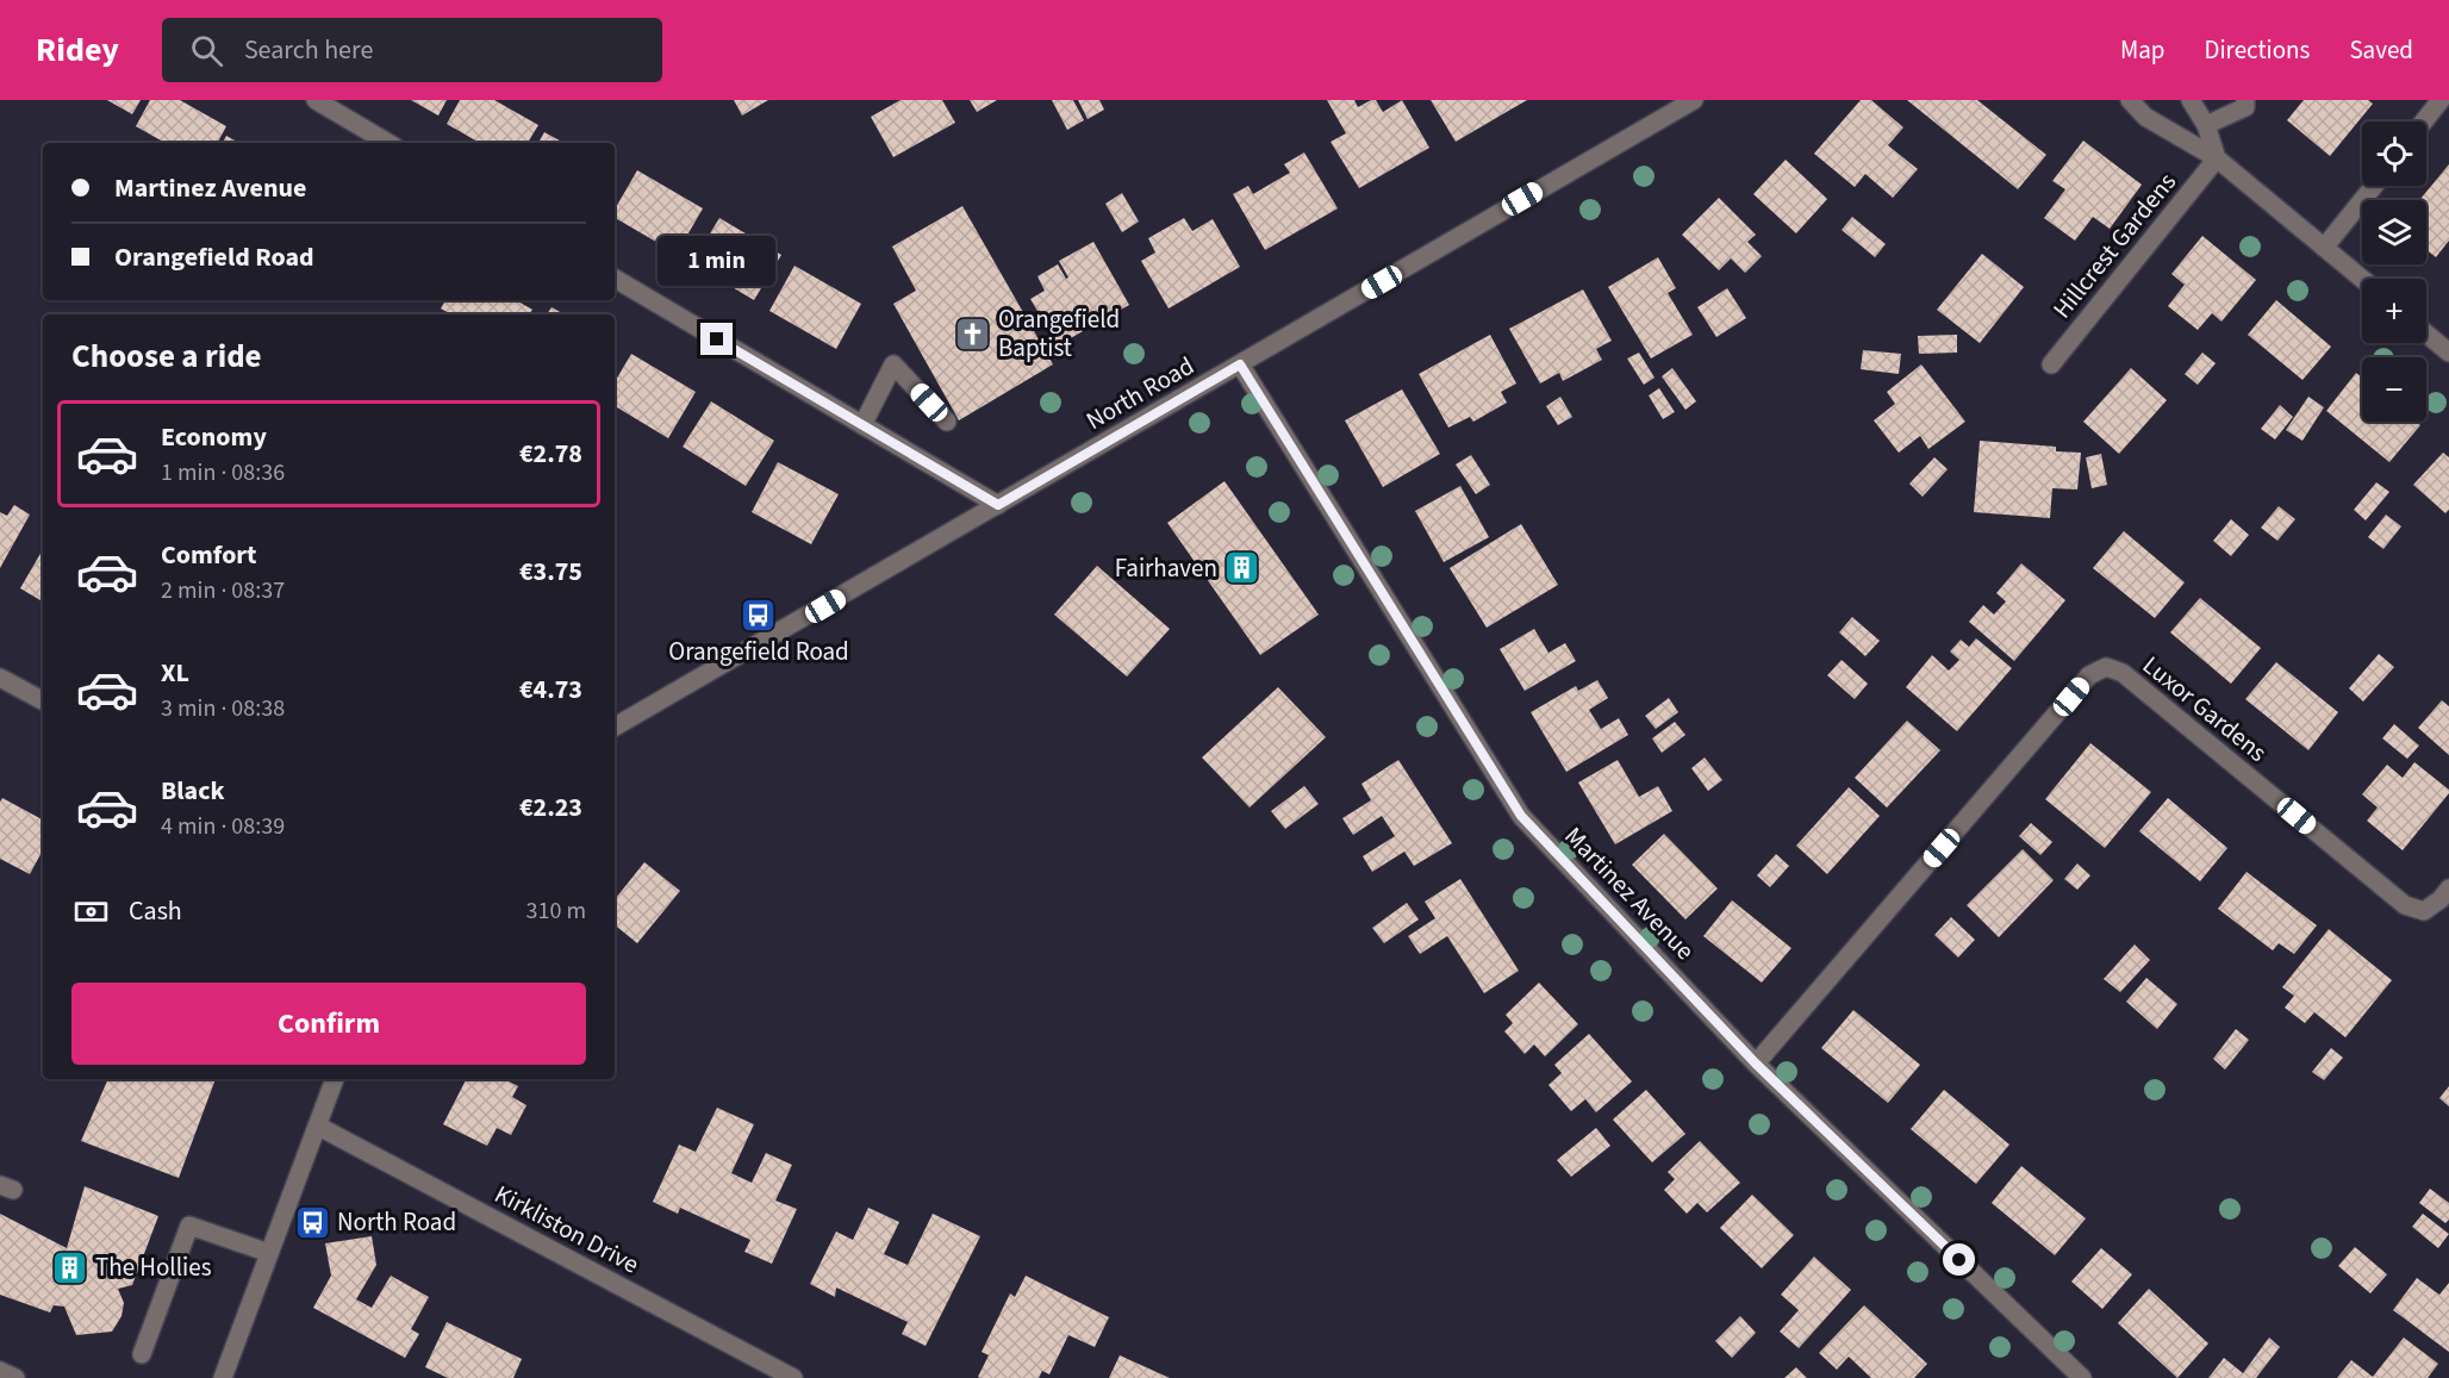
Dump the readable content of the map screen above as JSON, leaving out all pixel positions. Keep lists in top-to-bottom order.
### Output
{
  "streets": {
    "street": [
      "Hillcrest Gardens",
      "North Road",
      "Luxor Gardens",
      "Martinez Avenue",
      "Kirkliston Drive"
    ]
  },
  "crossings": [
    ["North Road", "Martinez Avenue"],
    ["Luxor Gardens", "Martinez Avenue"]
  ],
  "places": {
    "church": ["Orangefield Baptist"],
    "building": ["Fairhaven", "The Hollies"],
    "bus stop": ["Orangefield Road", "North Road"]
  },
  "page": {
    "header": "Ridey",
    "search": "Search here",
    "nav": ["Map", "Directions", "Saved"],
    "map_buttons": ["+", "−"],
    "banner": ["Martinez Avenue", "Orangefield Road"],
    "bubble": "1 min",
    "heading": "Choose a ride",
    "list": [
      {
        "name": "Economy",
        "note": "1 min · 08:36",
        "value": "€2.78"
      },
      {
        "name": "Comfort",
        "note": "2 min · 08:37",
        "value": "€3.75"
      },
      {
        "name": "XL",
        "note": "3 min · 08:38",
        "value": "€4.73"
      },
      {
        "name": "Black",
        "note": "4 min · 08:39",
        "value": "€2.23"
      }
    ],
    "pay": ["Cash", "310 m"],
    "buttons": "Confirm"
  }
}
